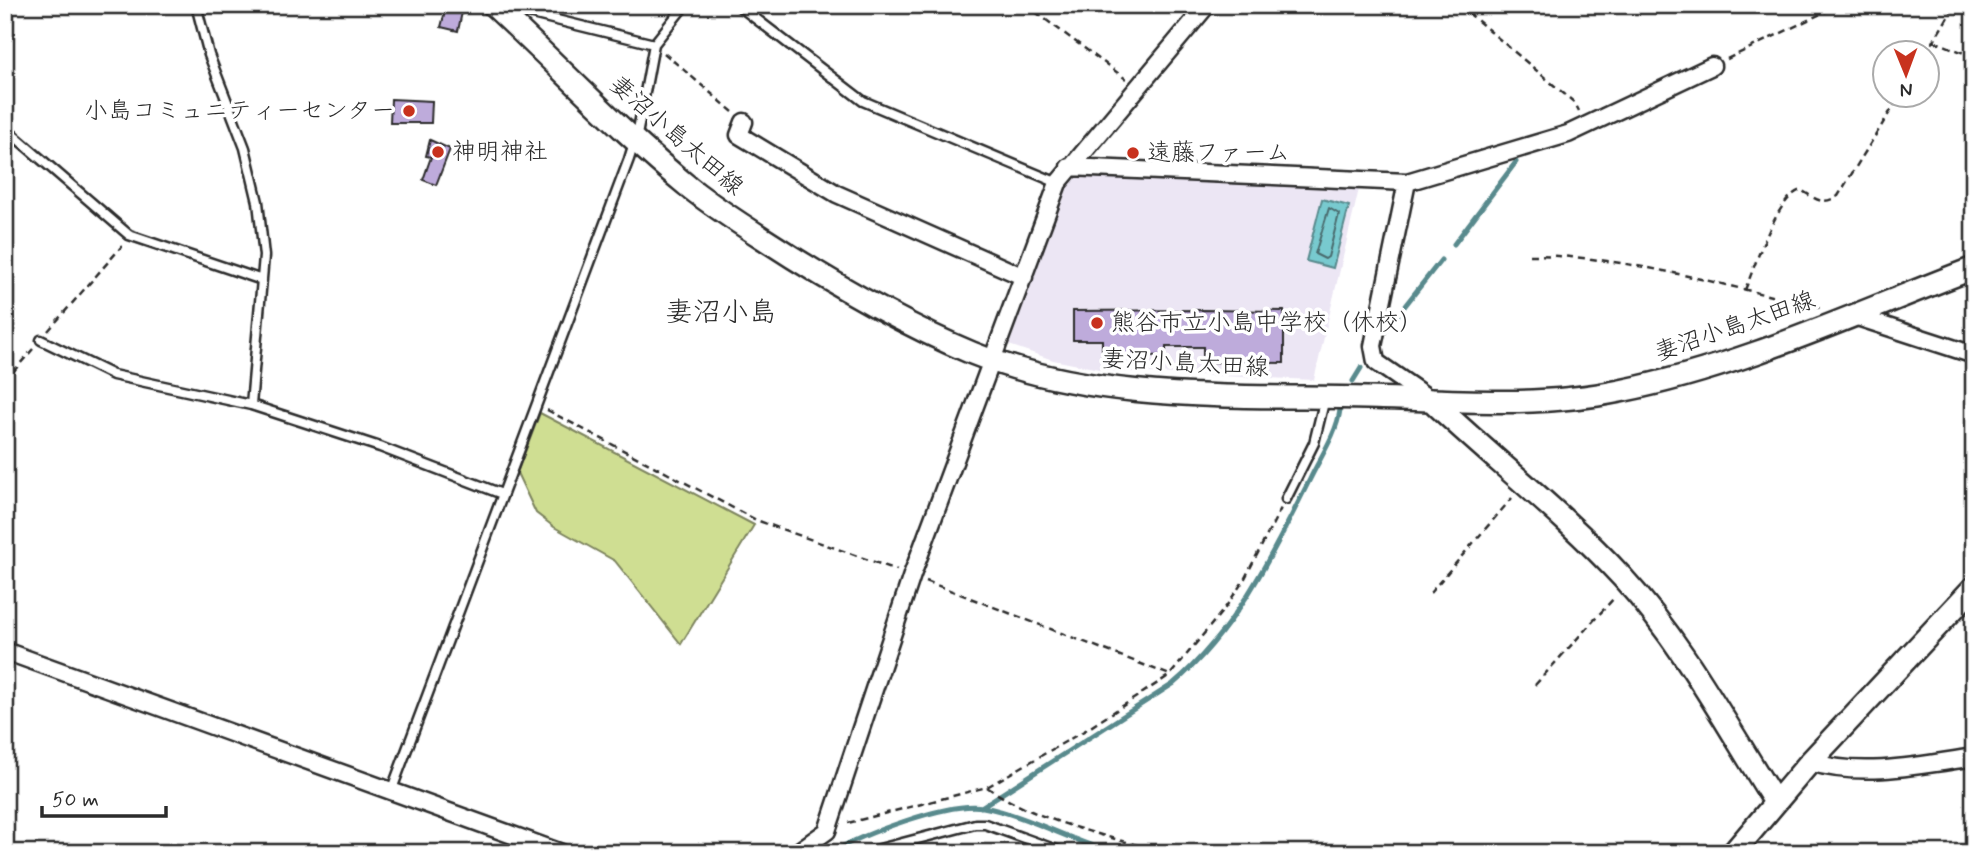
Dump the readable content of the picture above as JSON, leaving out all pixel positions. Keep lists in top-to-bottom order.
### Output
{
  "streets": {
    "main road": ["妻沼小島太田線"]
  },
  "districts": ["妻沼小島"],
  "places": [
    "小島コミュニティーセンター",
    "神明神社",
    "遠藤ファーム",
    "熊谷市立小島中学校（休校）"
  ],
  "scale_bar": "50 m",
  "north": "bottom"
}
